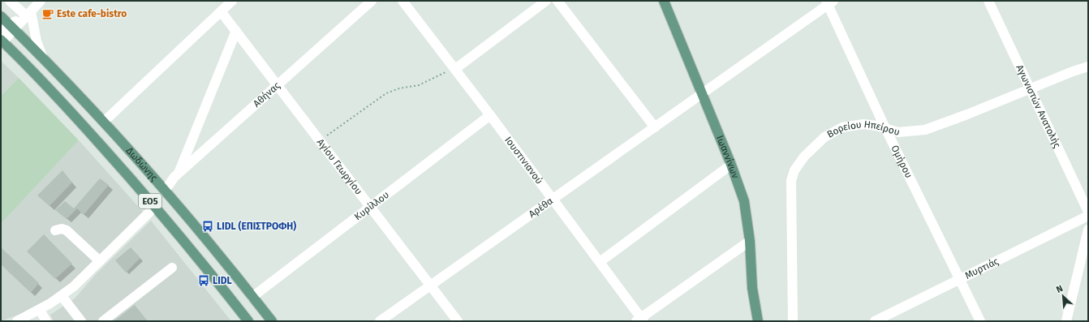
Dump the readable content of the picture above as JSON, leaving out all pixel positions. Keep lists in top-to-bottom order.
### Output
{
  "streets": {
    "main road": ["Ιωαννίνων", "Δωδώνης", "ΕΟ5"],
    "street": [
      "Αθήνας",
      "Αγωνιστών Ανατολής",
      "Βορείου Ηπείρου",
      "Ιουστινιανού",
      "Ομήρου",
      "Αγίου Γεωργίου",
      "Κυρίλλου",
      "Αρέθα",
      "Μυρτιάς"
    ]
  },
  "crossings": [
    ["Αθήνας", "Δωδώνης"],
    ["Αθήνας", "Αγίου Γεωργίου"],
    ["Αγωνιστών Ανατολής", "Βορείου Ηπείρου"],
    ["Βορείου Ηπείρου", "Ομήρου"],
    ["Ιωαννίνων", "Αρέθα"],
    ["Ιουστινιανού", "Κυρίλλου"],
    ["Ιουστινιανού", "Αρέθα"],
    ["Ομήρου", "Αρέθα"],
    ["Ομήρου", "Μυρτιάς"],
    ["Δωδώνης", "Κυρίλλου"],
    ["Αγίου Γεωργίου", "Κυρίλλου"],
    ["Αγίου Γεωργίου", "Αρέθα"]
  ],
  "places": {
    "cafe": ["Este cafe-bistro"],
    "bus stop": ["LIDL (ΕΠΙΣΤΡΟΦΗ)", "LIDL"]
  },
  "north": "top left"
}
